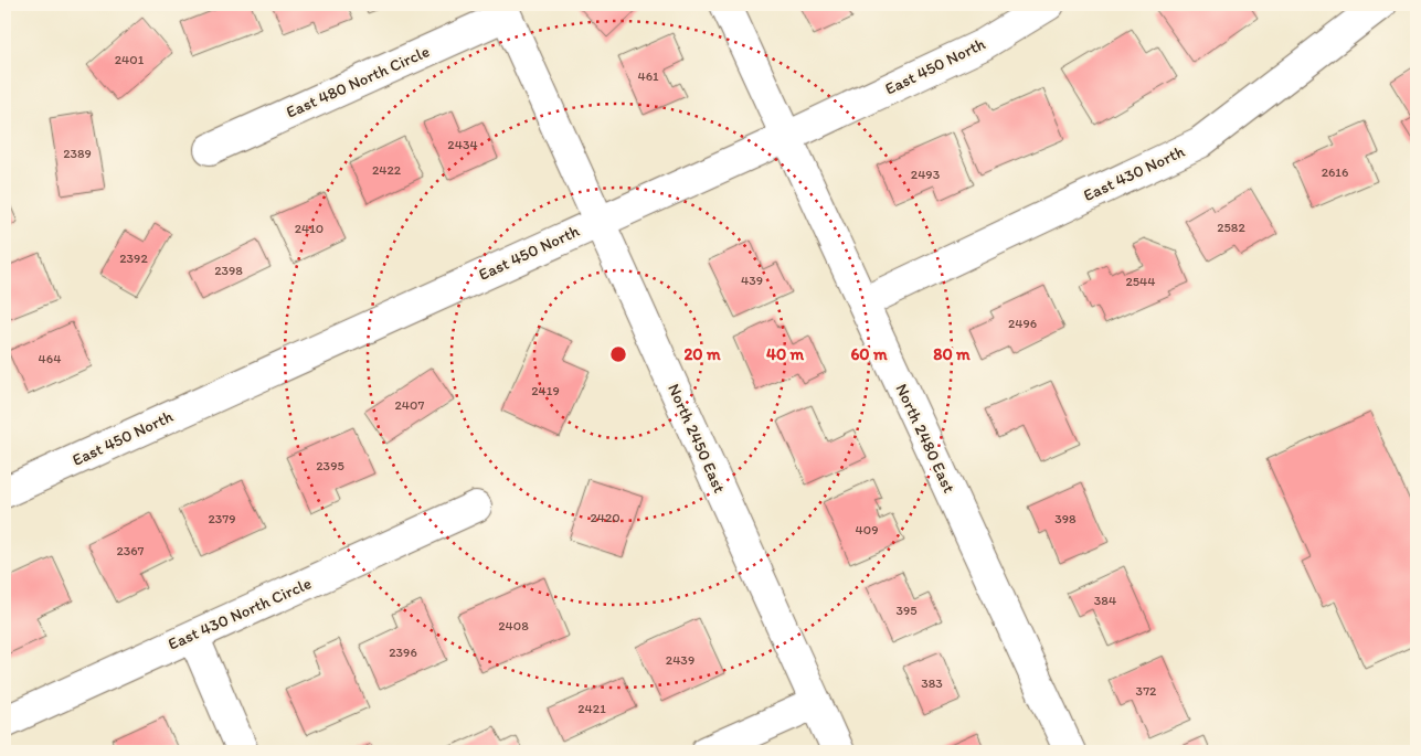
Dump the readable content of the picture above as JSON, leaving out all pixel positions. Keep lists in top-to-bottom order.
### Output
{
  "streets": {
    "street": [
      "East 450 North",
      "East 480 North Circle",
      "East 430 North",
      "North 2450 East",
      "North 2480 East",
      "East 430 North Circle"
    ]
  },
  "crossings": [
    ["East 450 North", "North 2450 East"],
    ["East 450 North", "North 2480 East"],
    ["East 480 North Circle", "North 2450 East"],
    ["East 430 North", "North 2480 East"]
  ],
  "house_numbers": [
    "2401",
    "461",
    "2434",
    "2389",
    "2422",
    "2616",
    "2493",
    "2582",
    "2410",
    "2392",
    "2398",
    "439",
    "2544",
    "2496",
    "464",
    "2419",
    "2407",
    "2395",
    "2420",
    "2379",
    "398",
    "409",
    "2367",
    "384",
    "395",
    "2408",
    "2396",
    "2439",
    "383",
    "372",
    "2421"
  ],
  "rings": [
    "20 m",
    "40 m",
    "60 m",
    "80 m"
  ]
}
